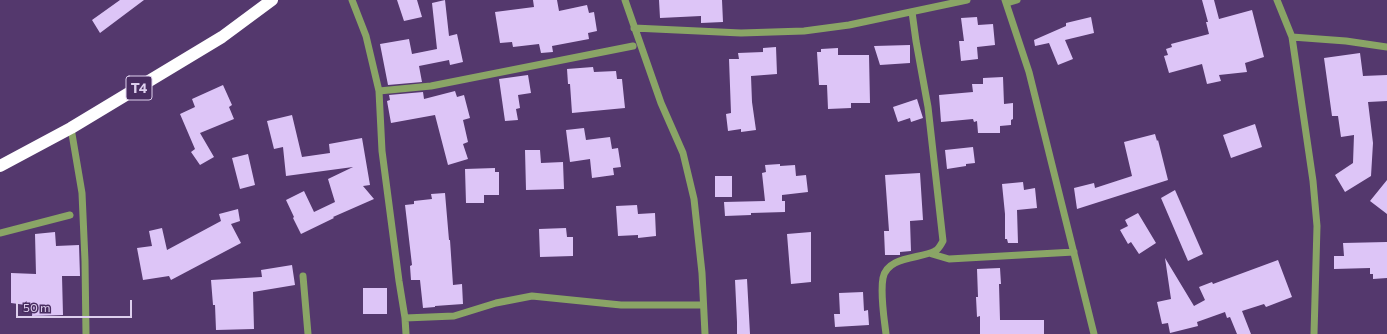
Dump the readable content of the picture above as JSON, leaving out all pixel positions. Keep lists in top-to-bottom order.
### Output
{
  "streets": {
    "highway": ["T4"]
  },
  "scale_bar": "50 m"
}
